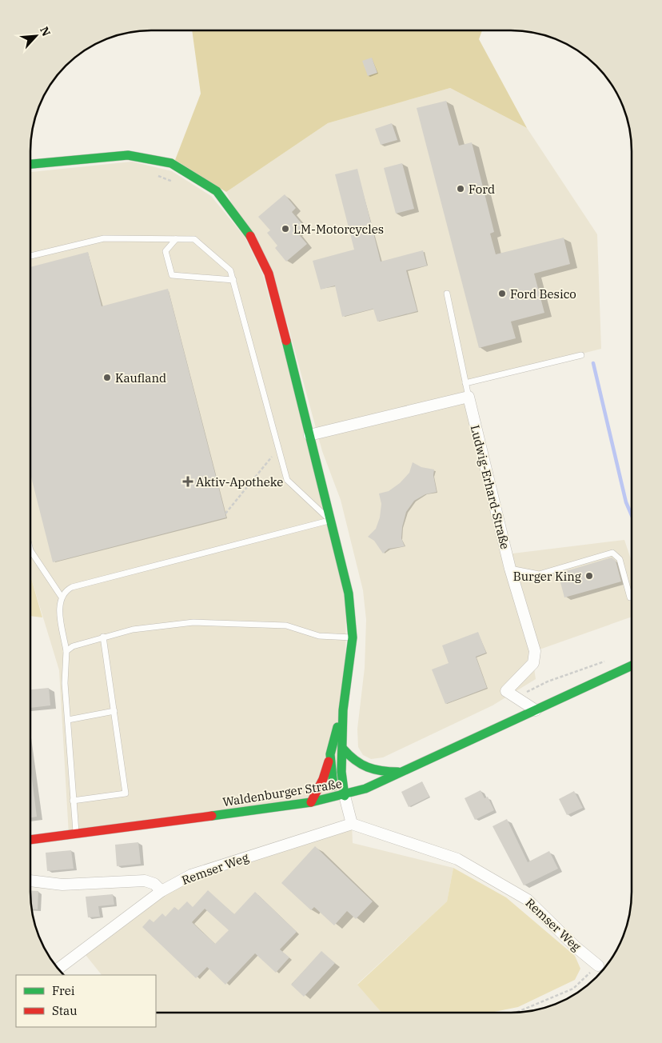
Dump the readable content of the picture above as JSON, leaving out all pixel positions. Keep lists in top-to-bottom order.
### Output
{
  "streets": {
    "street": ["Ludwig-Erhard-Straße", "Waldenburger Straße", "Remser Weg"]
  },
  "crossings": [
    ["Ludwig-Erhard-Straße", "Waldenburger Straße"]
  ],
  "places": {
    "other": [
      "Ford",
      "LM-Motorcycles",
      "Ford Besico",
      "Kaufland",
      "Burger King"
    ],
    "health": ["Aktiv-Apotheke"]
  },
  "legend": ["Frei", "Stau"],
  "north": "top right"
}
